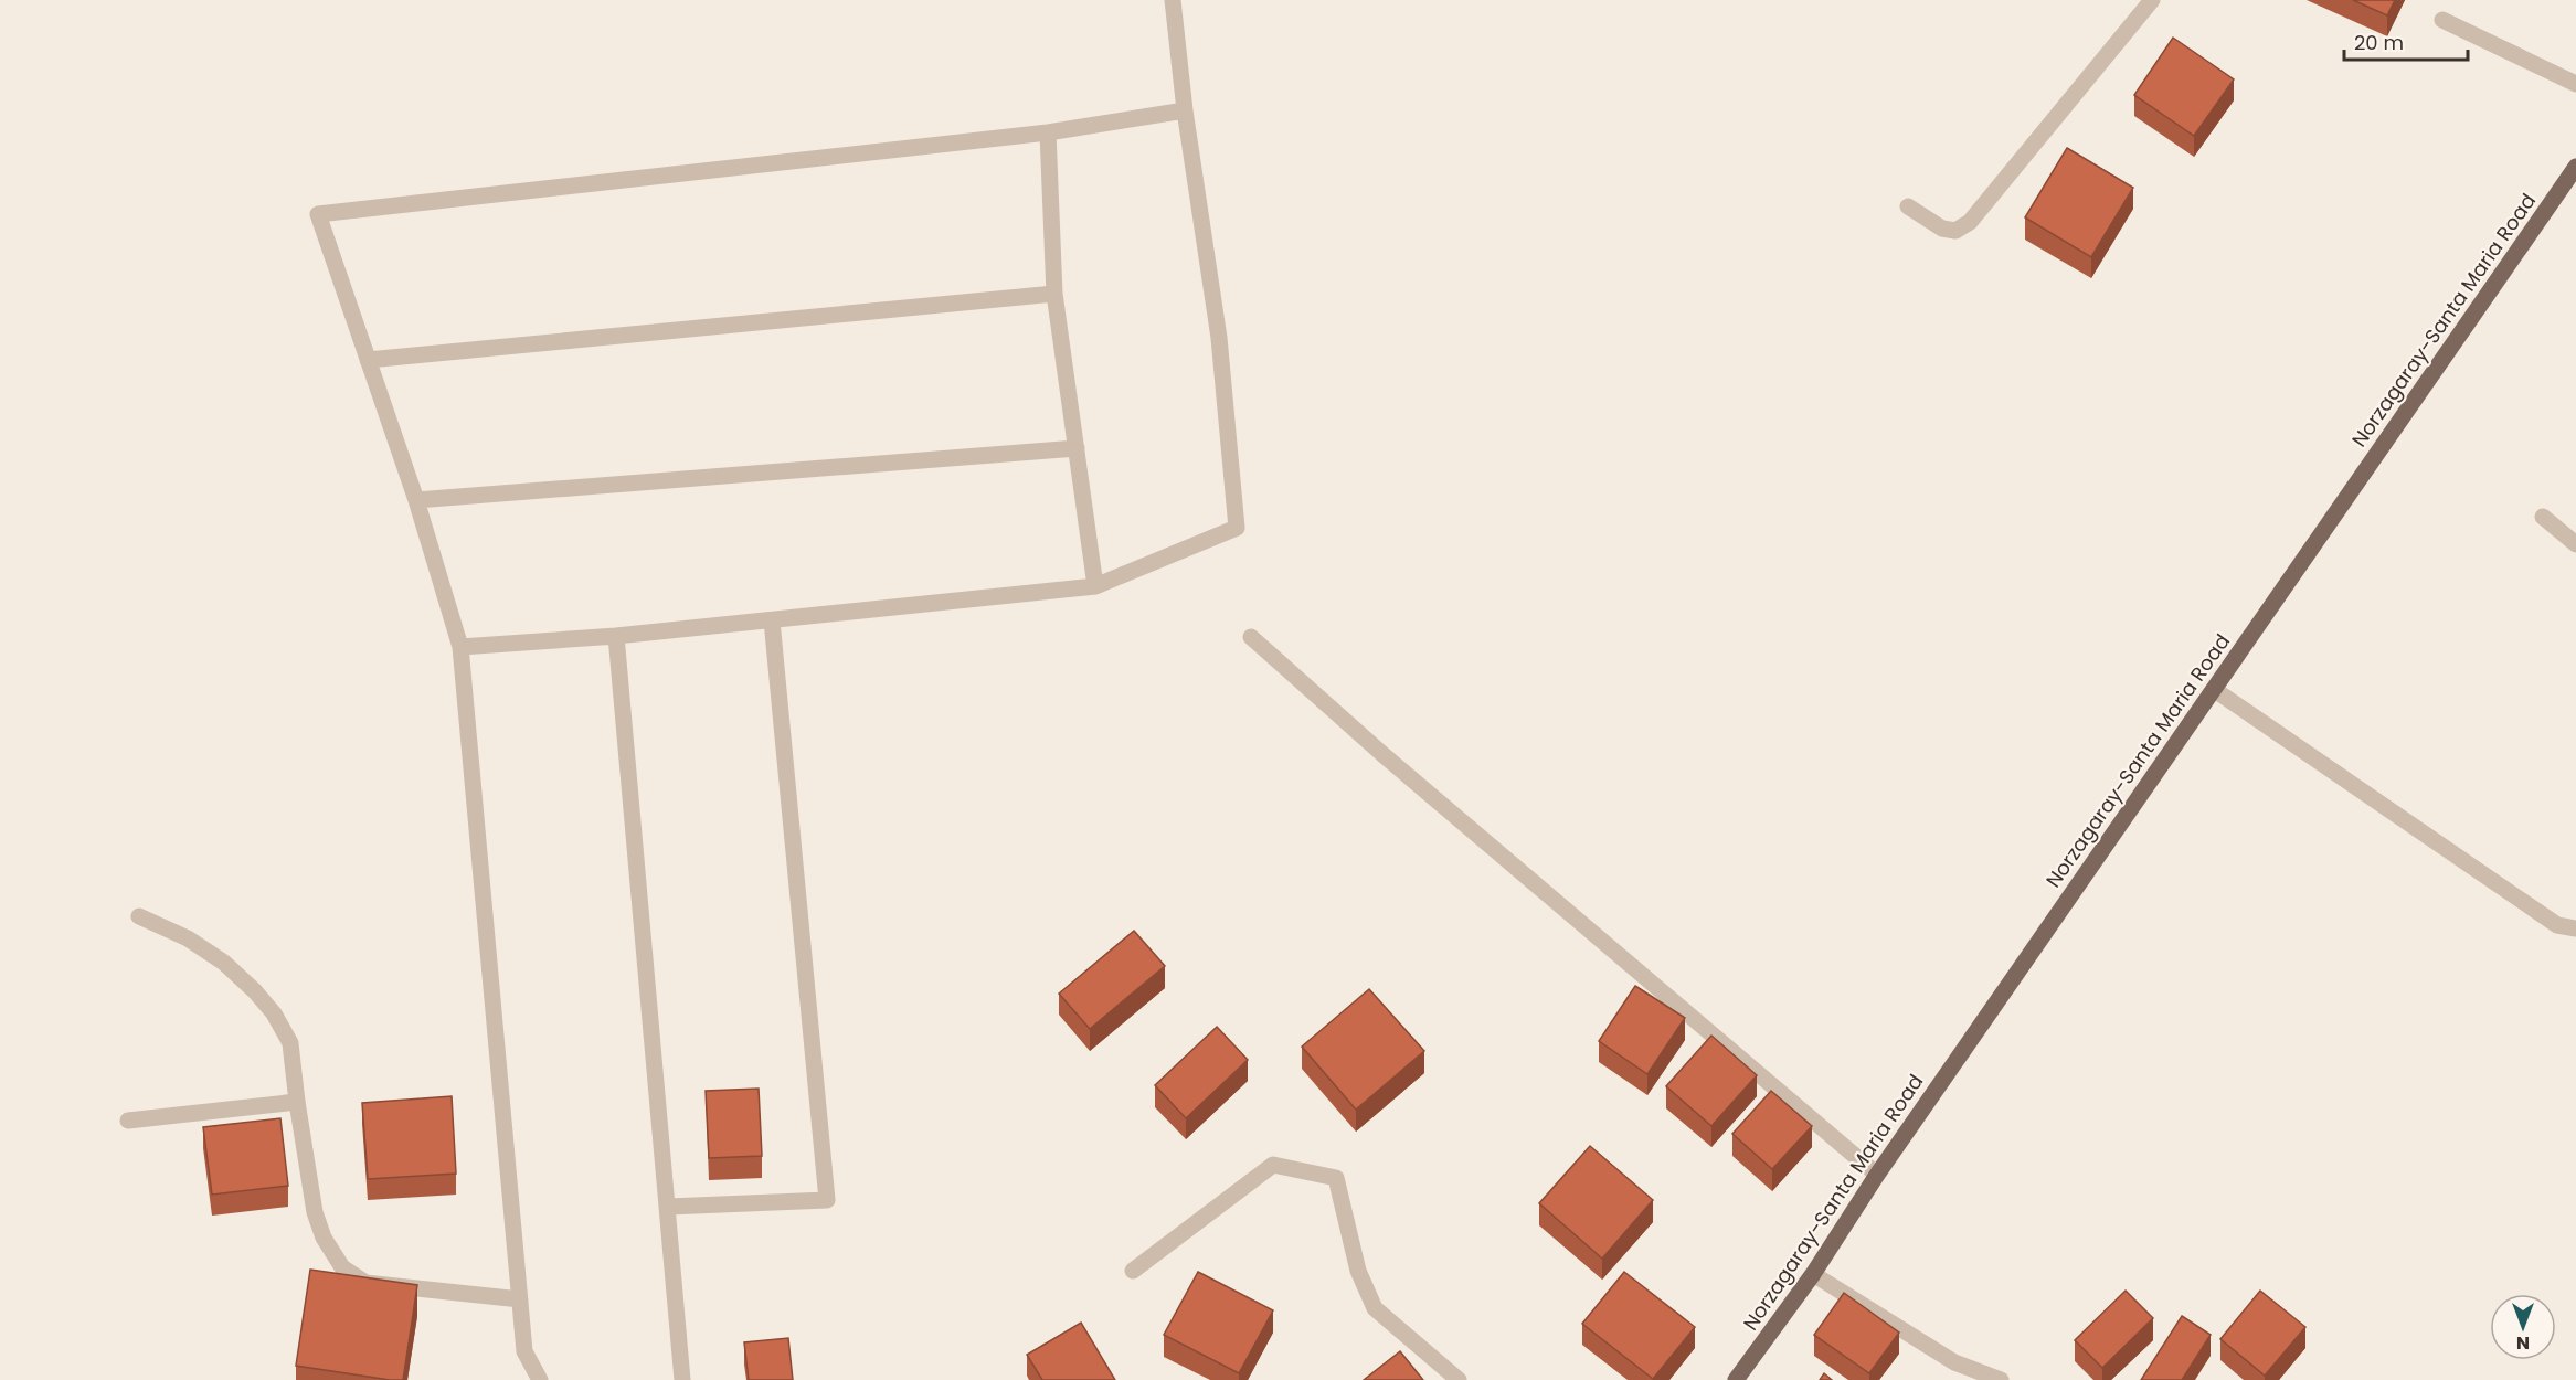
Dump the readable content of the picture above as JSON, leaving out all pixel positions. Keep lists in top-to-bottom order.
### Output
{
  "streets": {
    "main road": ["Norzagaray-Santa Maria Road"]
  },
  "scale_bar": "20 m",
  "north": "bottom"
}
